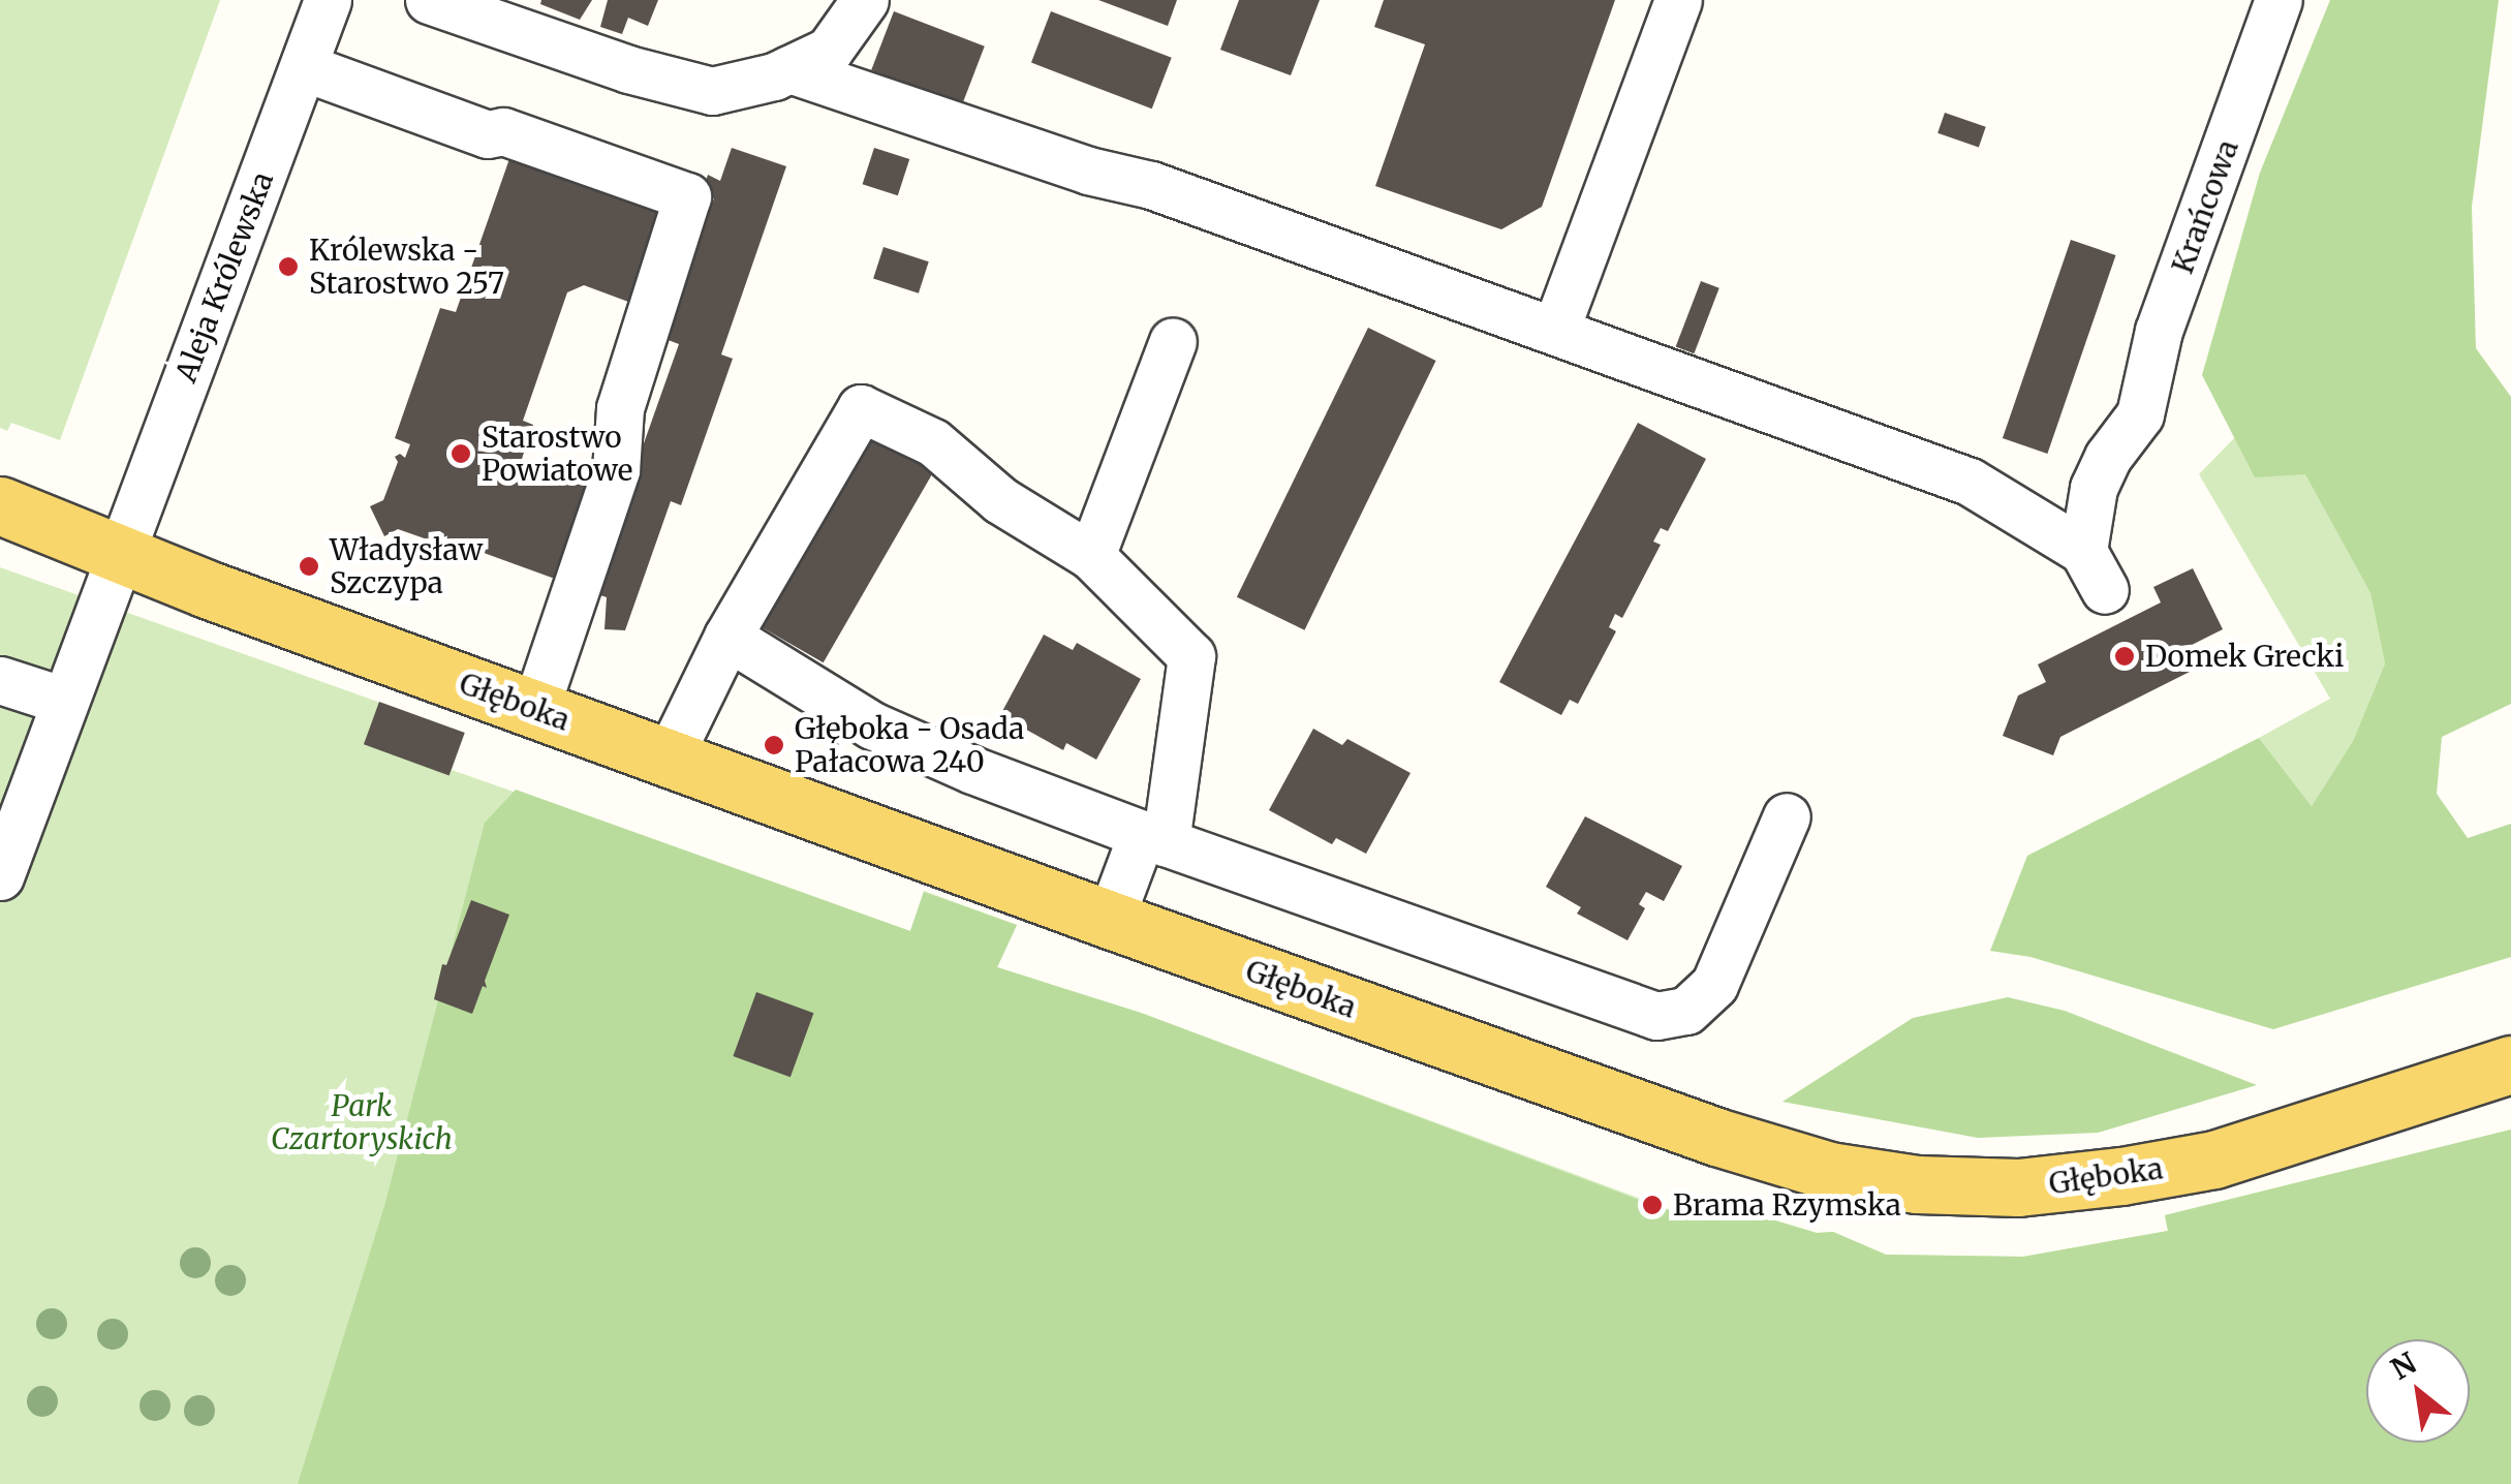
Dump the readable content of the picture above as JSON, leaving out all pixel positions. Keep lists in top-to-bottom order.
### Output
{
  "streets": {
    "main road": ["Głęboka"],
    "street": ["Krańcowa", "Aleja Królewska"]
  },
  "crossings": [
    ["Aleja Królewska", "Głęboka"]
  ],
  "parks": ["Park Czartoryskich"],
  "places": [
    "Królewska - Starostwo 257",
    "Starostwo Powiatowe",
    "Władysław Szczypa",
    "Domek Grecki",
    "Głęboka - Osada Pałacowa 240",
    "Brama Rzymska"
  ],
  "north": "top left"
}
